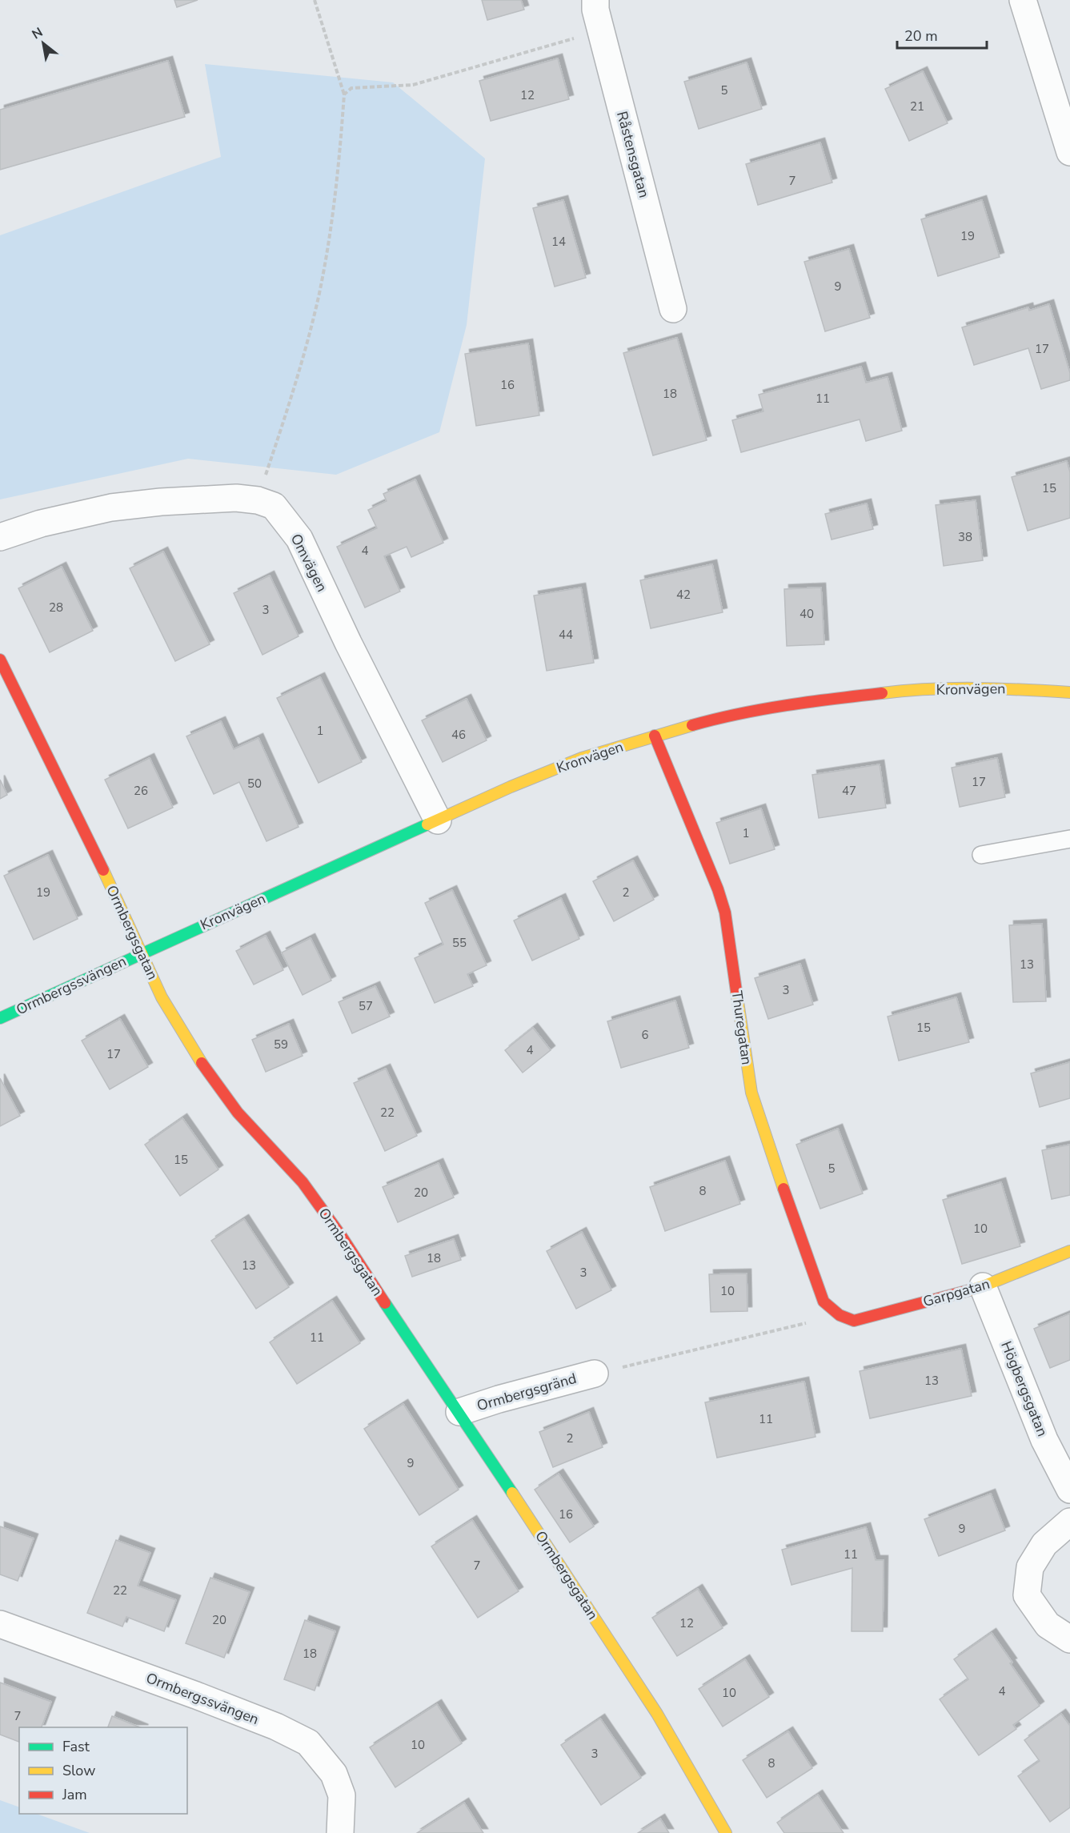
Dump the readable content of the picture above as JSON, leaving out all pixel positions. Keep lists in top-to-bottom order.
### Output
{
  "streets": {
    "street": [
      "Råstensgatan",
      "Omvägen",
      "Kronvägen",
      "Ormbergsgatan",
      "Ormbergssvängen",
      "Thuregatan",
      "Garpgatan",
      "Högbergsgatan",
      "Ormbergsgränd"
    ]
  },
  "crossings": [
    ["Omvägen", "Kronvägen"],
    ["Kronvägen", "Ormbergsgatan"],
    ["Kronvägen", "Ormbergssvängen"],
    ["Kronvägen", "Thuregatan"],
    ["Ormbergsgatan", "Ormbergssvängen"],
    ["Ormbergsgatan", "Ormbergsgränd"],
    ["Thuregatan", "Garpgatan"],
    ["Garpgatan", "Högbergsgatan"]
  ],
  "house_numbers": [
    "5",
    "12",
    "21",
    "7",
    "19",
    "14",
    "9",
    "17",
    "16",
    "18",
    "11",
    "15",
    "38",
    "4",
    "42",
    "28",
    "3",
    "40",
    "44",
    "1",
    "46",
    "17",
    "50",
    "26",
    "47",
    "1",
    "19",
    "2",
    "55",
    "13",
    "3",
    "57",
    "15",
    "6",
    "59",
    "4",
    "17",
    "22",
    "15",
    "5",
    "8",
    "20",
    "10",
    "18",
    "13",
    "3",
    "10",
    "11",
    "13",
    "11",
    "2",
    "9",
    "16",
    "9",
    "11",
    "7",
    "22",
    "20",
    "12",
    "18",
    "4",
    "10",
    "7",
    "10",
    "3",
    "8"
  ],
  "legend": ["Fast", "Slow", "Jam"],
  "scale_bar": "20 m",
  "north": "top left"
}
